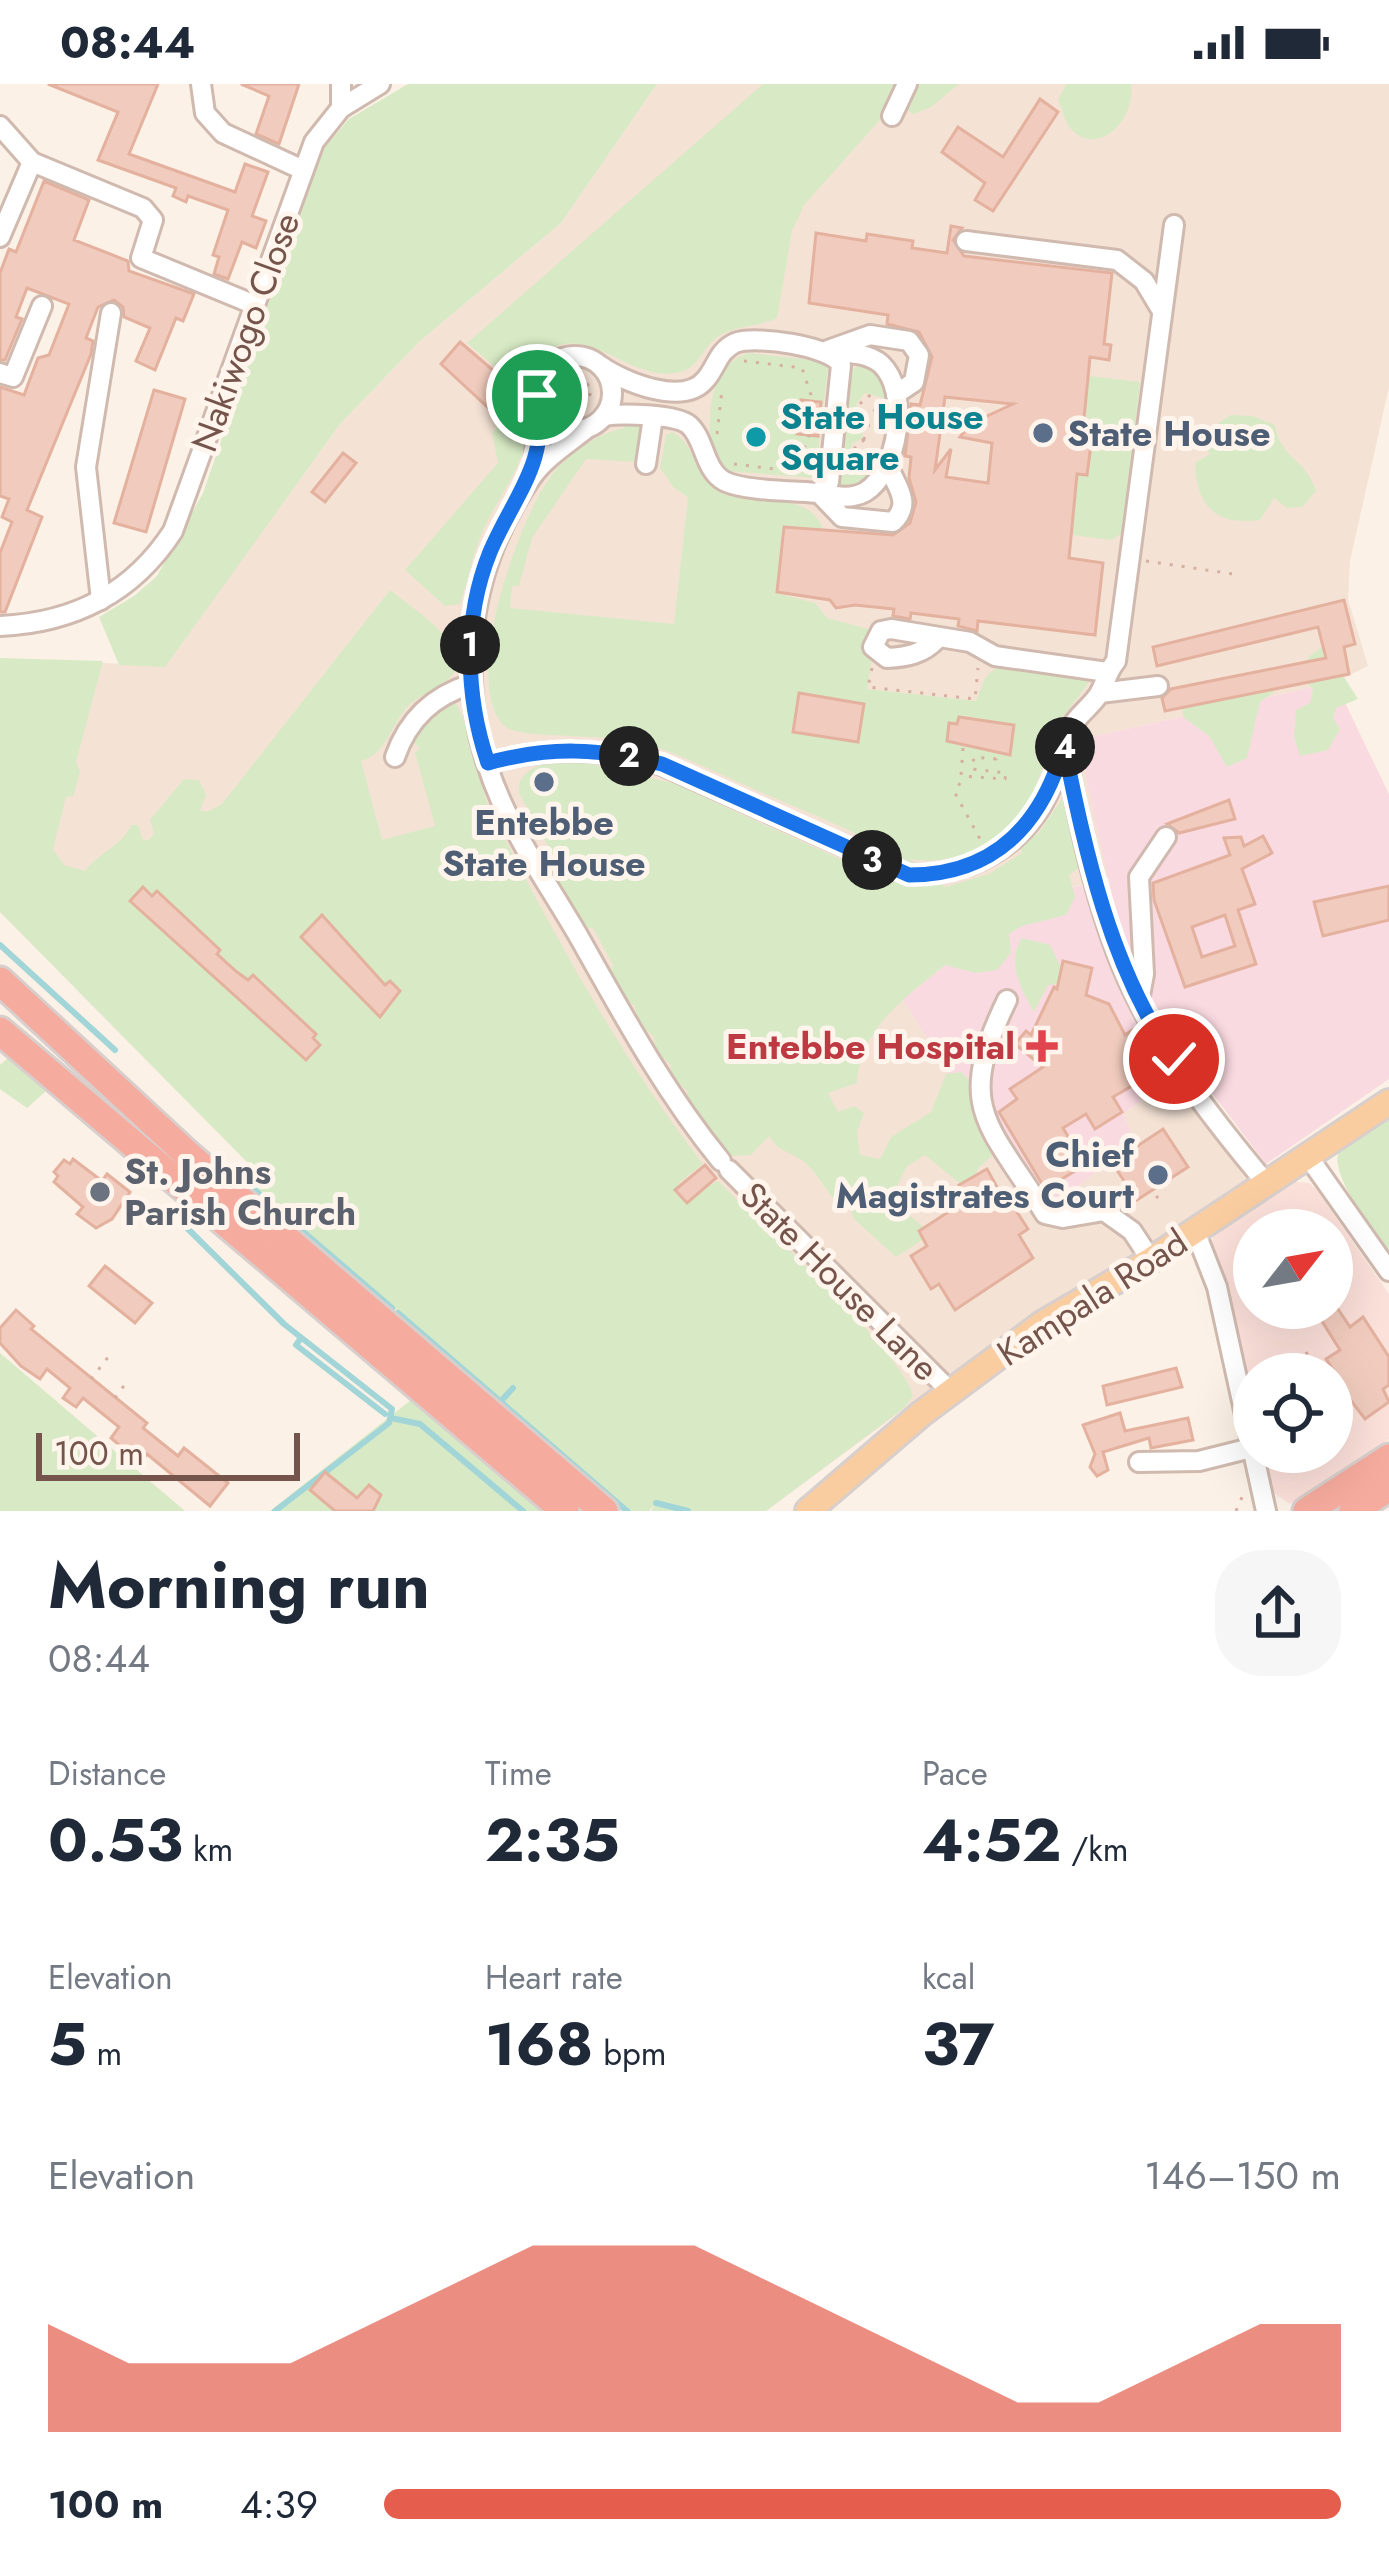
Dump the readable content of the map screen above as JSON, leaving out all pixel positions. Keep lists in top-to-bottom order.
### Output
{
  "streets": {
    "main road": ["Kampala Road"],
    "street": ["Nakiwogo Close", "State House Lane"]
  },
  "crossings": [
    ["State House Lane", "Kampala Road"]
  ],
  "places": {
    "other": [
      "State House",
      "State House Square",
      "Entebbe State House",
      "Chief Magistrates Court",
      "St. Johns Parish Church"
    ],
    "health": ["Entebbe Hospital"]
  },
  "scale_bar": "100 m",
  "north": "top right",
  "page": {
    "status": "08:44",
    "pins": [
      "1",
      "4",
      "2",
      "3"
    ],
    "scale": "100 m",
    "heading": ["Morning run", "08:44"],
    "stats": [
      ["Distance", "0.53 km"],
      ["Time", "2:35"],
      ["Pace", "4:52 /km"],
      ["Elevation", "5 m"],
      ["Heart rate", "168 bpm"],
      ["kcal", "37"]
    ],
    "chart": ["Elevation", "146–150 m"],
    "list": [
      {
        "name": "100 m",
        "note": "4:39"
      }
    ]
  }
}
